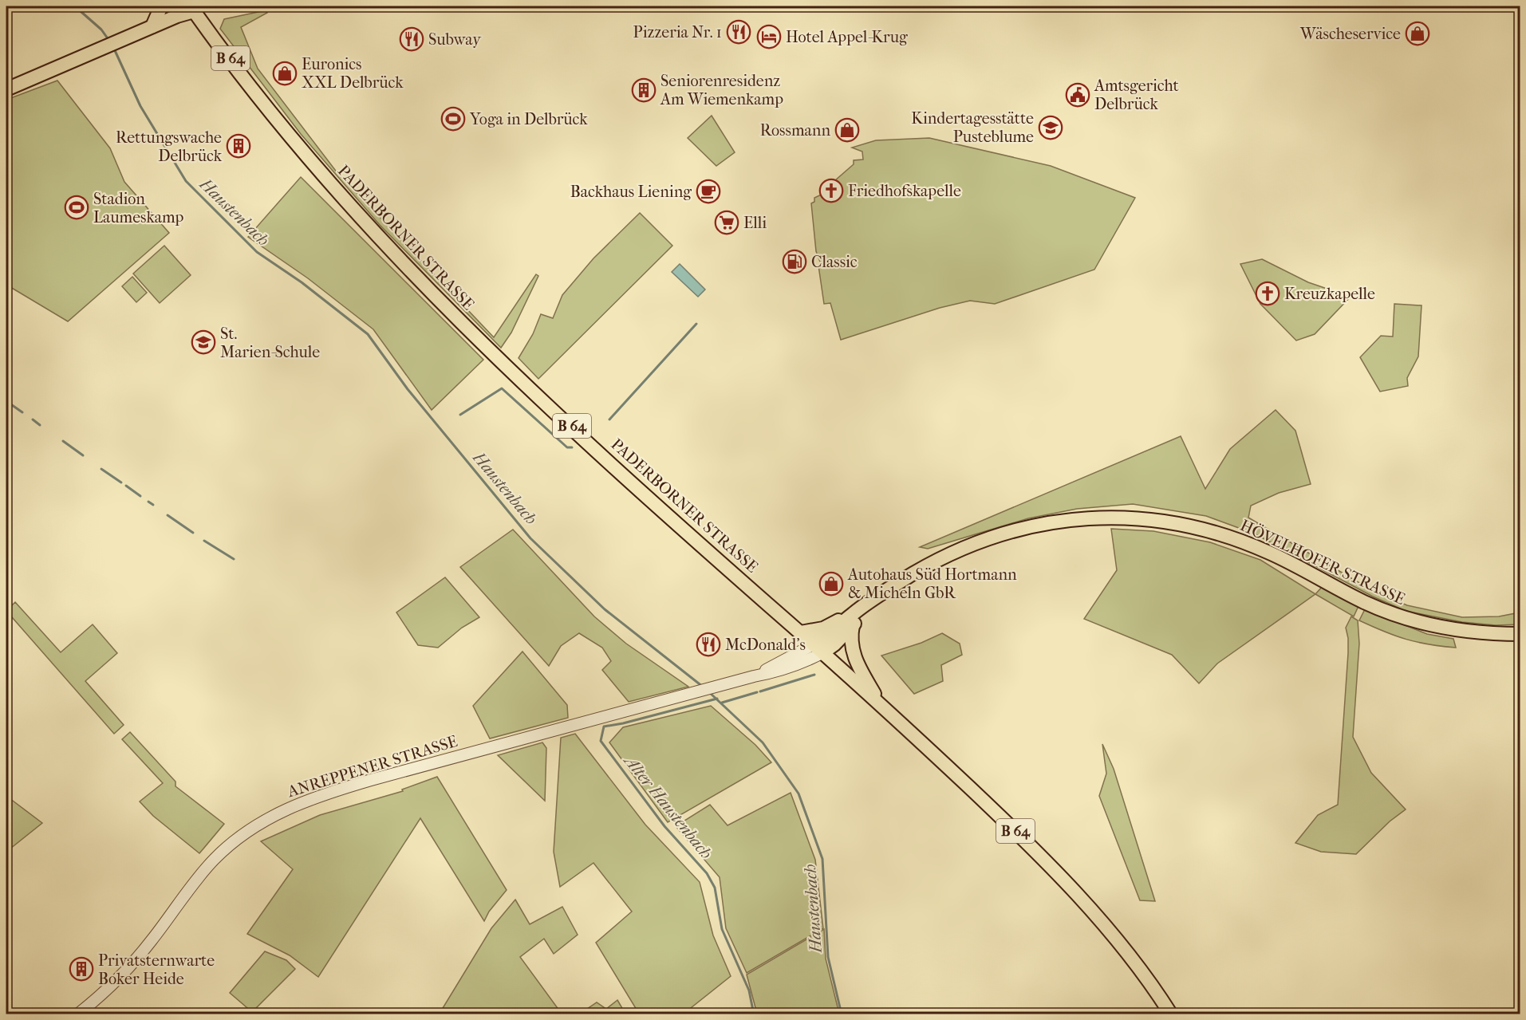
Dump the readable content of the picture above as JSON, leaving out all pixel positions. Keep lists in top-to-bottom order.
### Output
{
  "streets": {
    "main road": ["B 64", "PADERBORNER STRASSE", "HÖVELHOFER STRASSE"],
    "street": ["ANREPPENER STRASSE"]
  },
  "crossings": [
    ["PADERBORNER STRASSE", "HÖVELHOFER STRASSE"],
    ["PADERBORNER STRASSE", "ANREPPENER STRASSE"],
    ["HÖVELHOFER STRASSE", "ANREPPENER STRASSE"]
  ],
  "water": ["Haustenbach", "Alter Haustenbach"],
  "places": {
    "restaurant": ["Pizzeria Nr. 1", "Subway", "McDonald's"],
    "shop": [
      "Wäscheservice",
      "Euronics XXL Delbrück",
      "Rossmann",
      "Autohaus Süd Hortmann & Micheln GbR"
    ],
    "hotel": ["Hotel Appel-Krug"],
    "building": ["Seniorenresidenz Am Wiemenkamp", "Rettungswache Delbrück", "Privatsternwarte Boker Heide"],
    "public building": ["Amtsgericht Delbrück"],
    "sports": ["Yoga in Delbrück", "Stadion Laumeskamp"],
    "school or university": ["Kindertagesstätte Pusteblume", "St. Marien-Schule"],
    "church": ["Friedhofskapelle", "Kreuzkapelle"],
    "cafe": ["Backhaus Liening"],
    "supermarket": ["Elli"],
    "fuel station": ["Classic"]
  }
}
